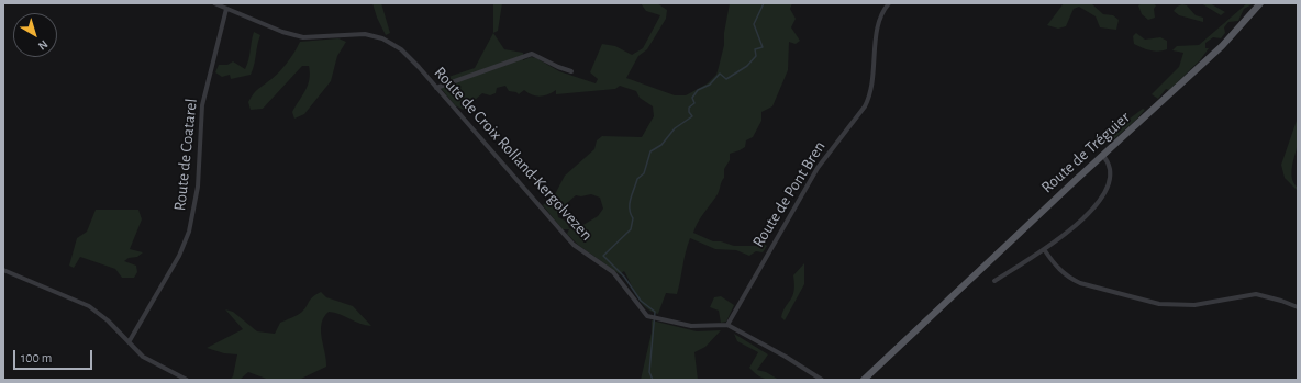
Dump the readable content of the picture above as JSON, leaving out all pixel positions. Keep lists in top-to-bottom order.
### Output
{
  "streets": {
    "main road": ["Route de Tréguier"],
    "street": ["Route de Croix Rolland-Kergolvezen", "Route de Coatarel", "Route de Pont Bren"]
  },
  "crossings": [
    ["Route de Croix Rolland-Kergolvezen", "Route de Coatarel"],
    ["Route de Croix Rolland-Kergolvezen", "Route de Pont Bren"]
  ],
  "scale_bar": "100 m",
  "north": "bottom right"
}
